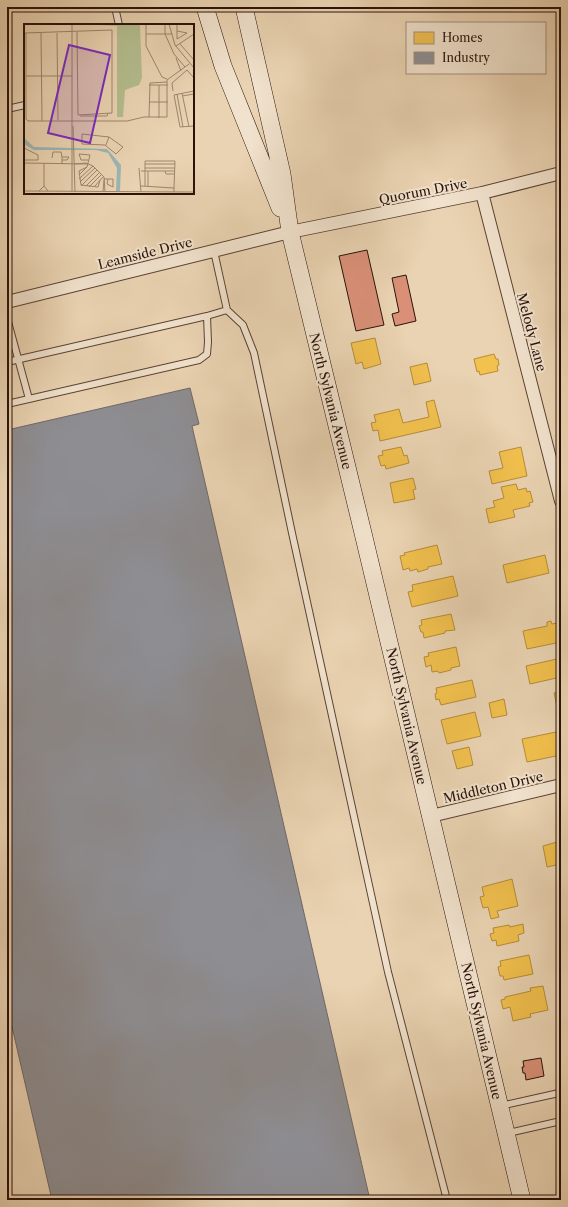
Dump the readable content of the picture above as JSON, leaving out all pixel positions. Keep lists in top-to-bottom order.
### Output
{
  "streets": {
    "street": [
      "Quorum Drive",
      "Leamside Drive",
      "Melody Lane",
      "North Sylvania Avenue",
      "Middleton Drive"
    ]
  },
  "crossings": [
    ["Quorum Drive", "Leamside Drive"],
    ["Quorum Drive", "Melody Lane"],
    ["Quorum Drive", "North Sylvania Avenue"],
    ["Leamside Drive", "North Sylvania Avenue"],
    ["North Sylvania Avenue", "Middleton Drive"]
  ],
  "legend": ["Homes", "Industry"]
}
